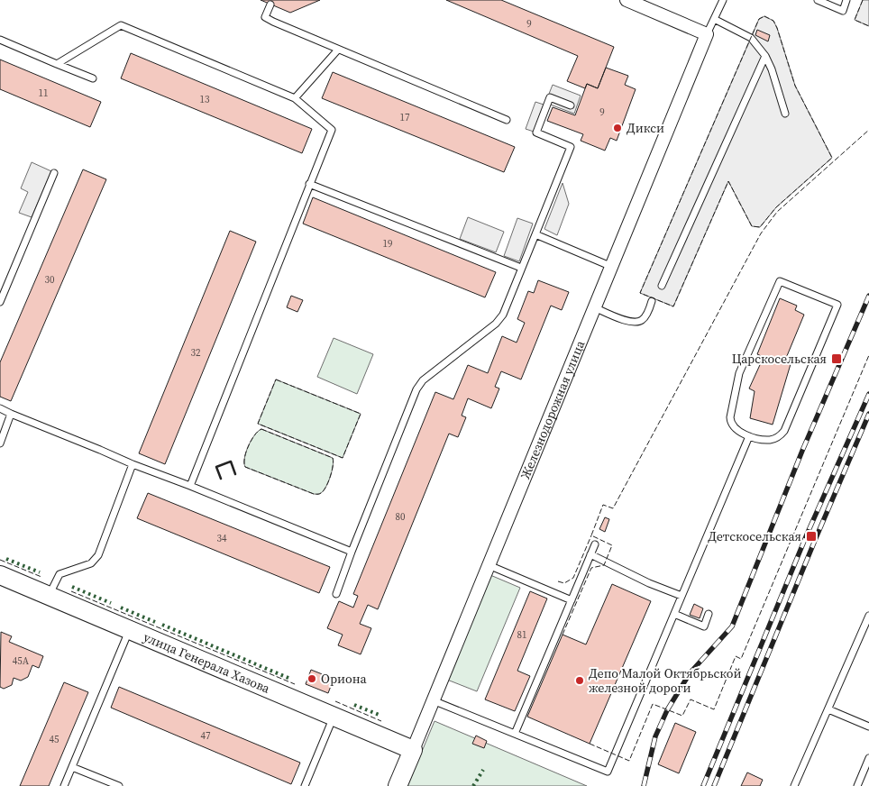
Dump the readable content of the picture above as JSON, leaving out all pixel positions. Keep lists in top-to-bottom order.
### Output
{
  "streets": {
    "street": ["Железнодорожная улица", "улица Генерала Хазова"]
  },
  "crossings": [
    ["Железнодорожная улица", "улица Генерала Хазова"]
  ],
  "places": {
    "other": ["Дикси", "Ориона", "Депо Малой Октябрьской железной дороги"],
    "transit": ["Царскосельская", "Детскосельская"]
  },
  "house_numbers": [
    "9",
    "11",
    "13",
    "9",
    "17",
    "19",
    "30",
    "32",
    "80",
    "34",
    "81",
    "45А",
    "47",
    "45"
  ]
}
